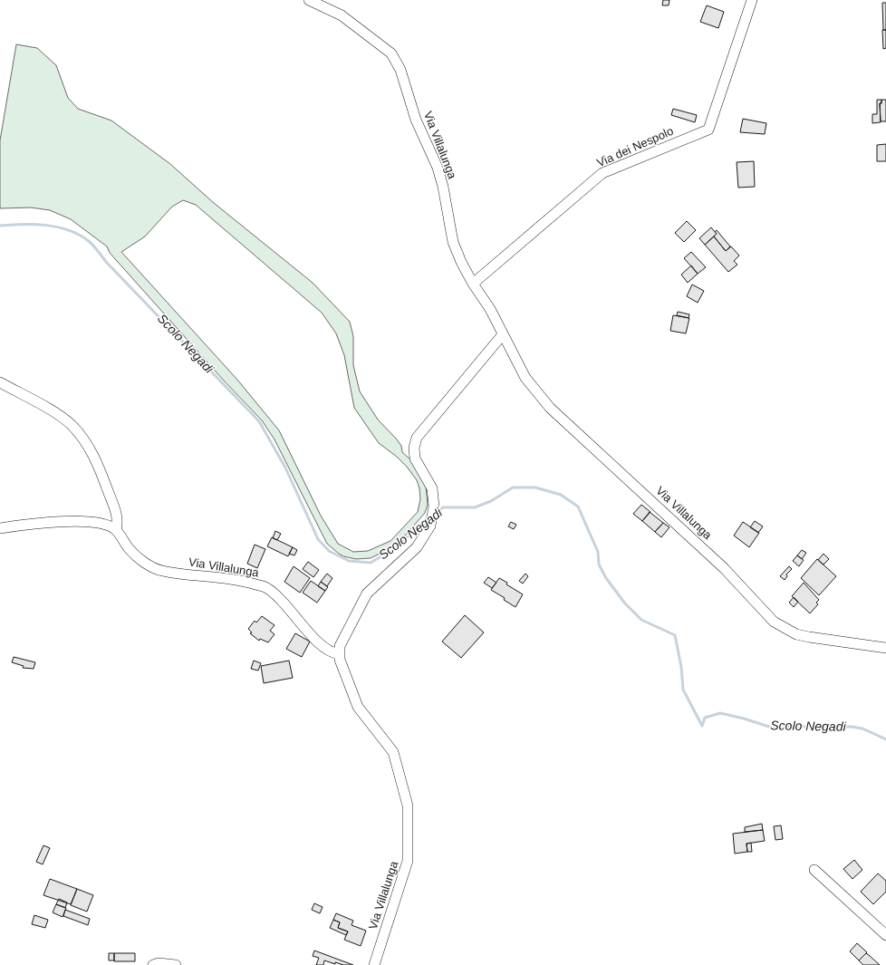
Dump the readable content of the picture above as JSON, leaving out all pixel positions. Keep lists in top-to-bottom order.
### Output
{
  "streets": {
    "street": ["Via Villalunga", "Via dei Nespolo"]
  },
  "crossings": [
    ["Via Villalunga", "Via dei Nespolo"]
  ],
  "water": ["Scolo Negadi"]
}
